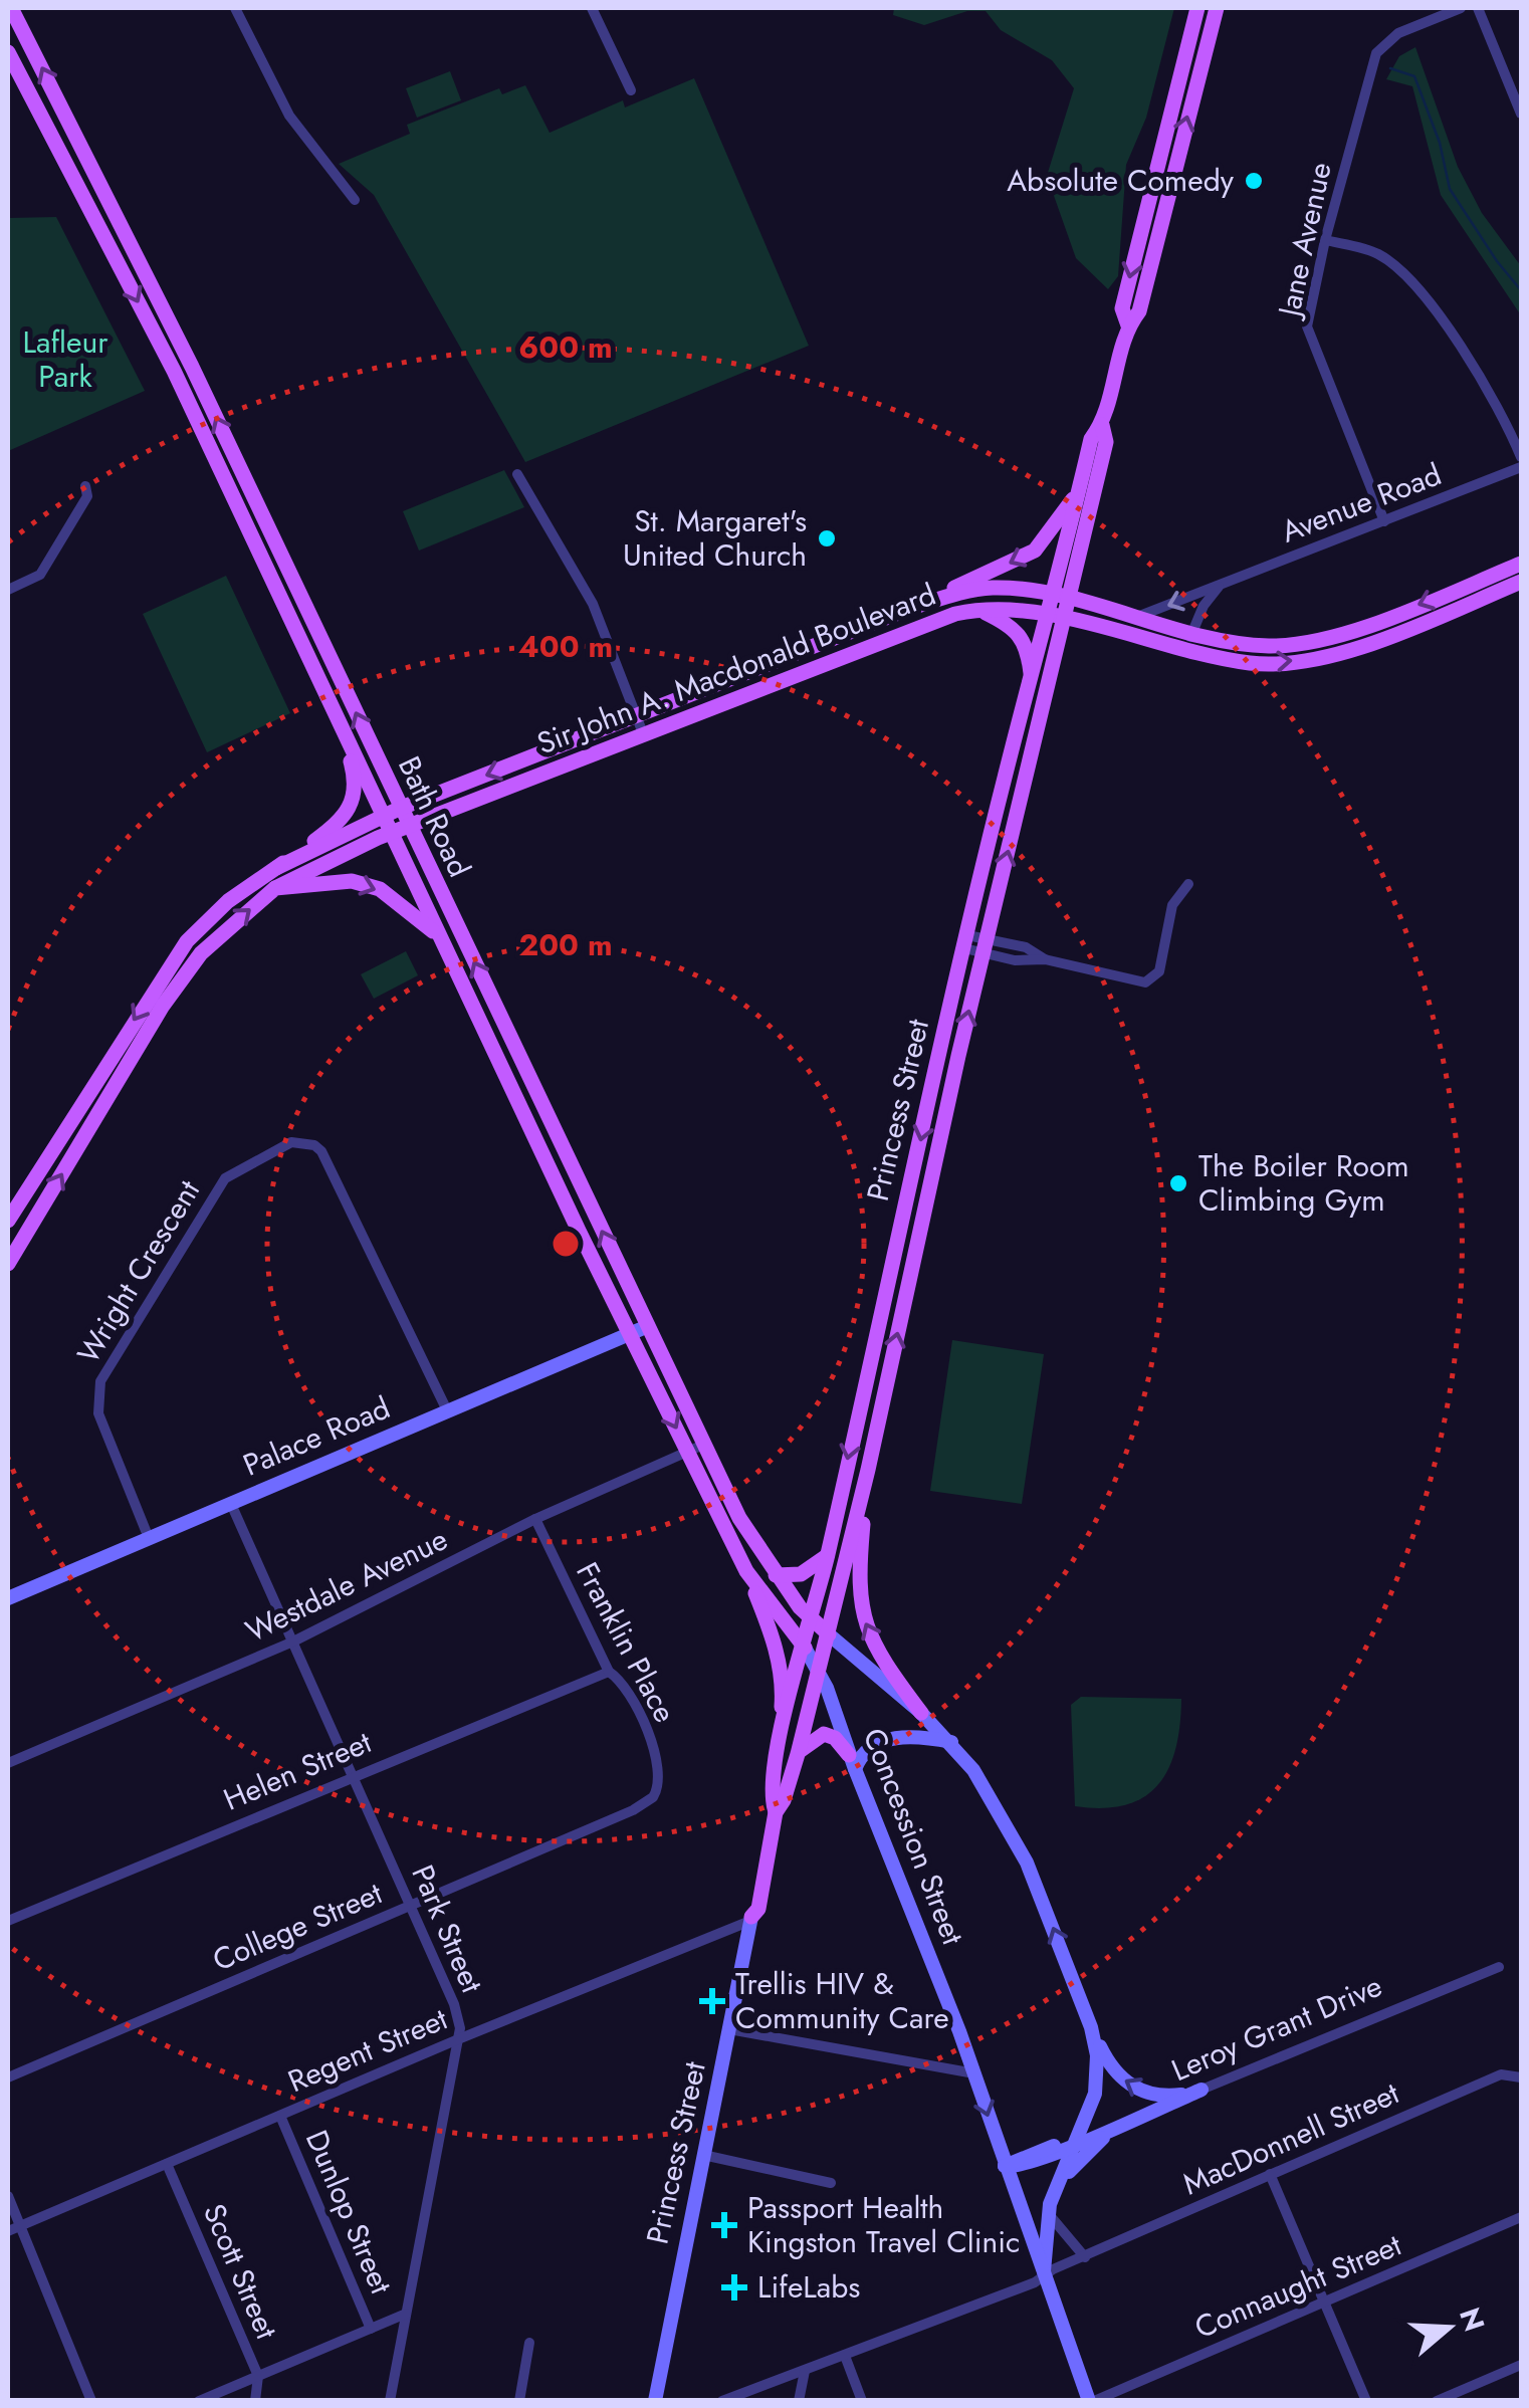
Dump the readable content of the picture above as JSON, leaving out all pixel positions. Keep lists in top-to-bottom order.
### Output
{
  "streets": {
    "main road": [
      "Sir John A. Macdonald Boulevard",
      "Bath Road",
      "Princess Street",
      "Palace Road",
      "Concession Street",
      "Leroy Grant Drive"
    ],
    "street": [
      "Jane Avenue",
      "Avenue Road",
      "Wright Crescent",
      "Westdale Avenue",
      "Franklin Place",
      "Helen Street",
      "College Street",
      "Park Street",
      "Regent Street",
      "MacDonnell Street",
      "Dunlop Street",
      "Scott Street",
      "Connaught Street"
    ]
  },
  "crossings": [
    ["Jane Avenue", "Avenue Road"],
    ["Avenue Road", "Sir John A. Macdonald Boulevard"],
    ["Sir John A. Macdonald Boulevard", "Bath Road"],
    ["Sir John A. Macdonald Boulevard", "Princess Street"],
    ["Bath Road", "Princess Street"],
    ["Bath Road", "Palace Road"],
    ["Bath Road", "Westdale Avenue"],
    ["Bath Road", "Concession Street"],
    ["Princess Street", "Concession Street"],
    ["Princess Street", "Regent Street"],
    ["Wright Crescent", "Palace Road"],
    ["Palace Road", "Park Street"],
    ["Westdale Avenue", "Franklin Place"],
    ["Westdale Avenue", "Park Street"],
    ["Franklin Place", "Helen Street"],
    ["Franklin Place", "College Street"],
    ["Helen Street", "Park Street"],
    ["Concession Street", "Leroy Grant Drive"],
    ["Concession Street", "MacDonnell Street"],
    ["Concession Street", "Connaught Street"],
    ["College Street", "Park Street"],
    ["Park Street", "Regent Street"],
    ["Regent Street", "Dunlop Street"],
    ["Regent Street", "Scott Street"]
  ],
  "parks": ["Lafleur Park"],
  "places": {
    "other": ["Absolute Comedy", "St. Margaret's United Church", "The Boiler Room Climbing Gym"],
    "health": ["Trellis HIV & Community Care", "Passport Health Kingston Travel Clinic", "LifeLabs"]
  },
  "north": "right",
  "rings": ["600 m", "400 m", "200 m"]
}
